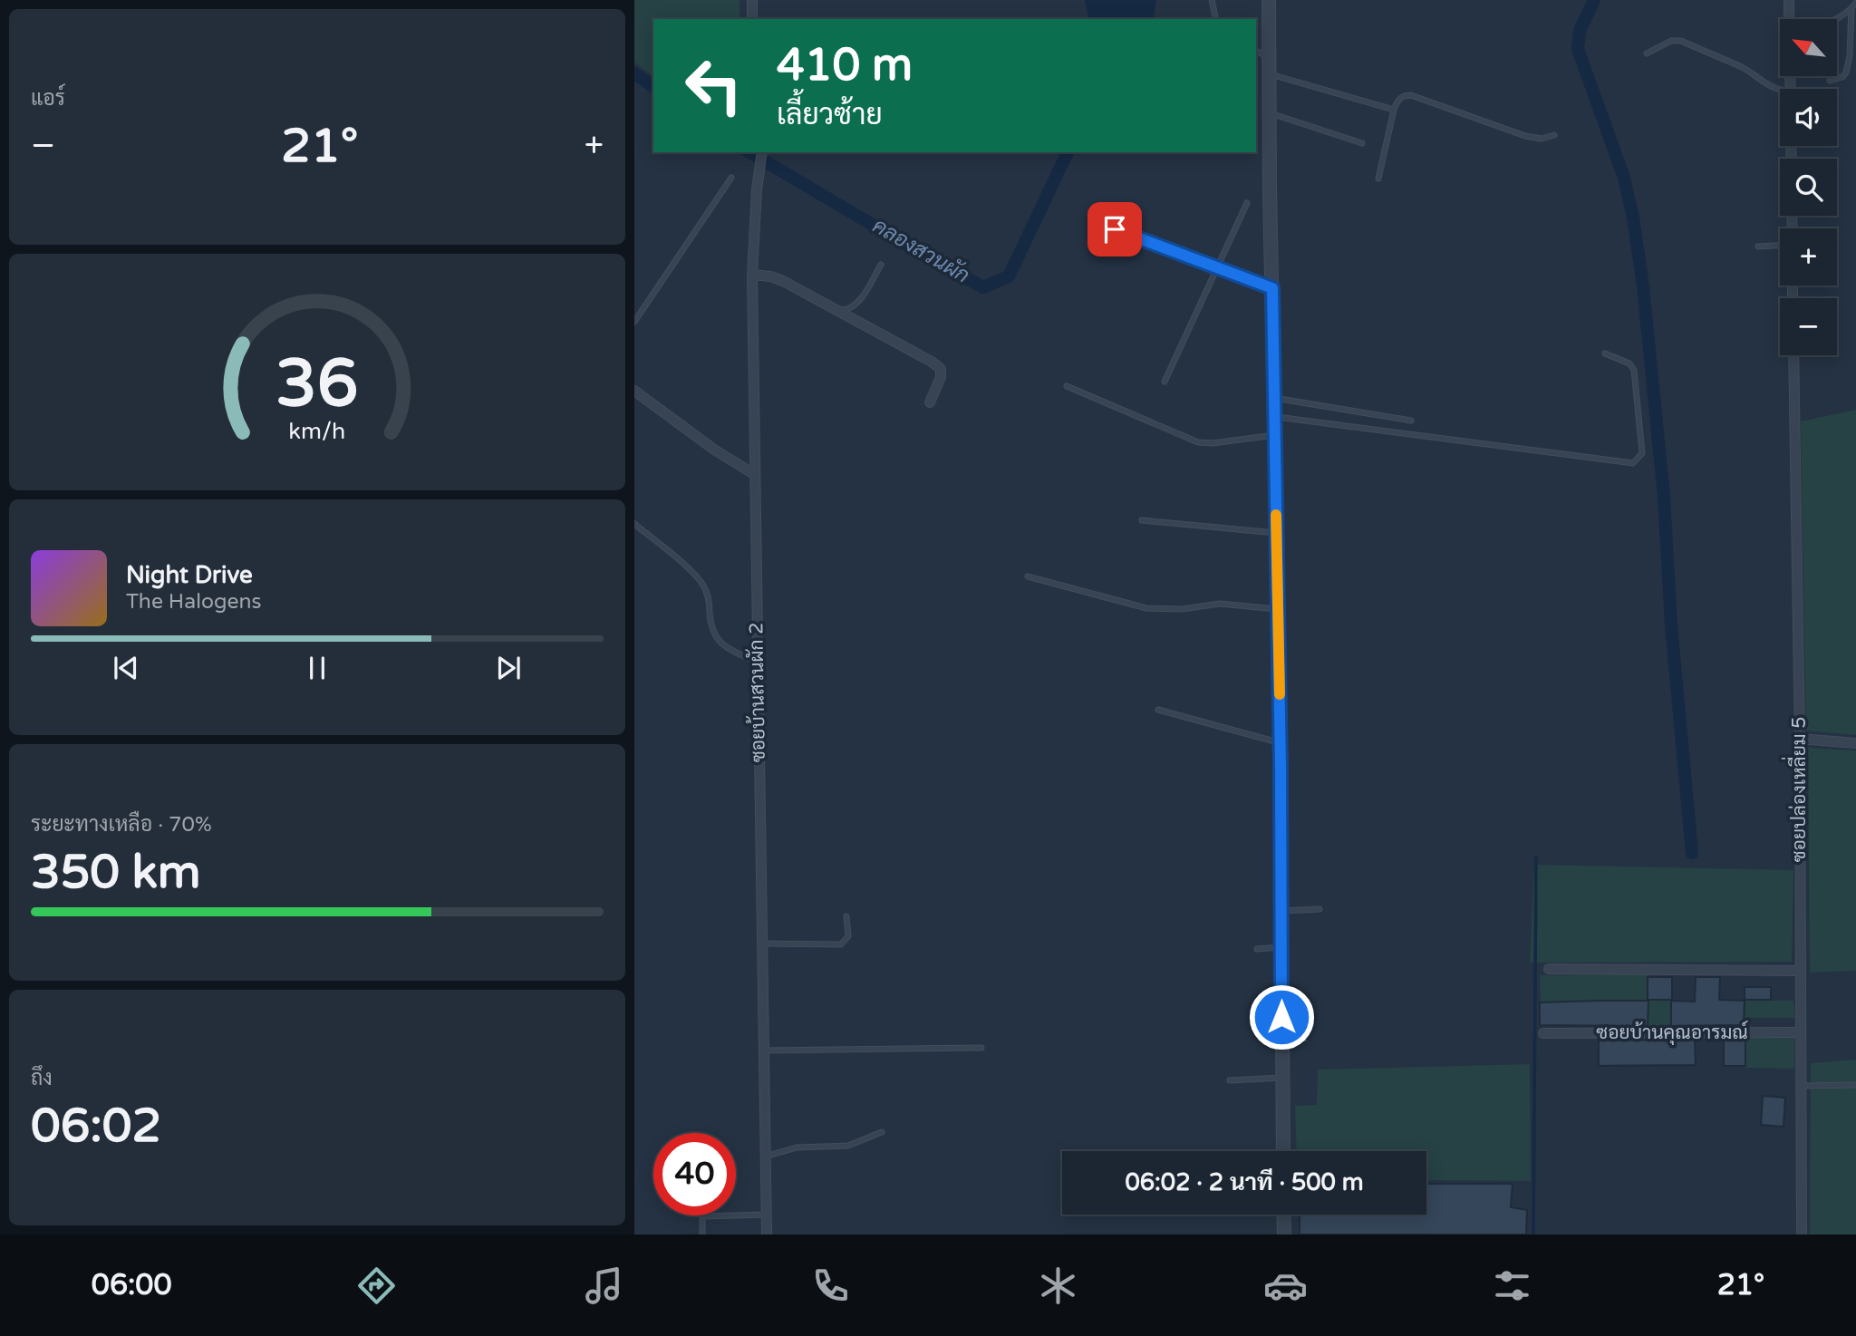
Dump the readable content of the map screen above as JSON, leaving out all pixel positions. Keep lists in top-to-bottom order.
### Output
{
  "streets": {
    "street": ["ซอยบ้านสวนผัก 2", "ซอยปล่องเหลี่ยม 5", "ซอยบ้านคุณอารมณ์"]
  },
  "crossings": [
    ["ซอยปล่องเหลี่ยม 5", "ซอยบ้านคุณอารมณ์"]
  ],
  "water": ["คลองสวนผัก"],
  "north": "top left",
  "page": {
    "tile": [
      "แอร์",
      ["ระยะทางเหลือ · 70%", "350 km"],
      ["ถึง", "06:02"]
    ],
    "map_buttons": ["+", "−"],
    "turn": ["410 m", "เลี้ยวซ้าย"],
    "heat": ["−", "21°", "+"],
    "song": ["Night Drive", "The Halogens"],
    "limit": "40",
    "trip": "06:02 · 2 นาที · 500 m",
    "tabs": ["06:00", "21°"],
    "gauge": ["36", "km/h"]
  }
}
